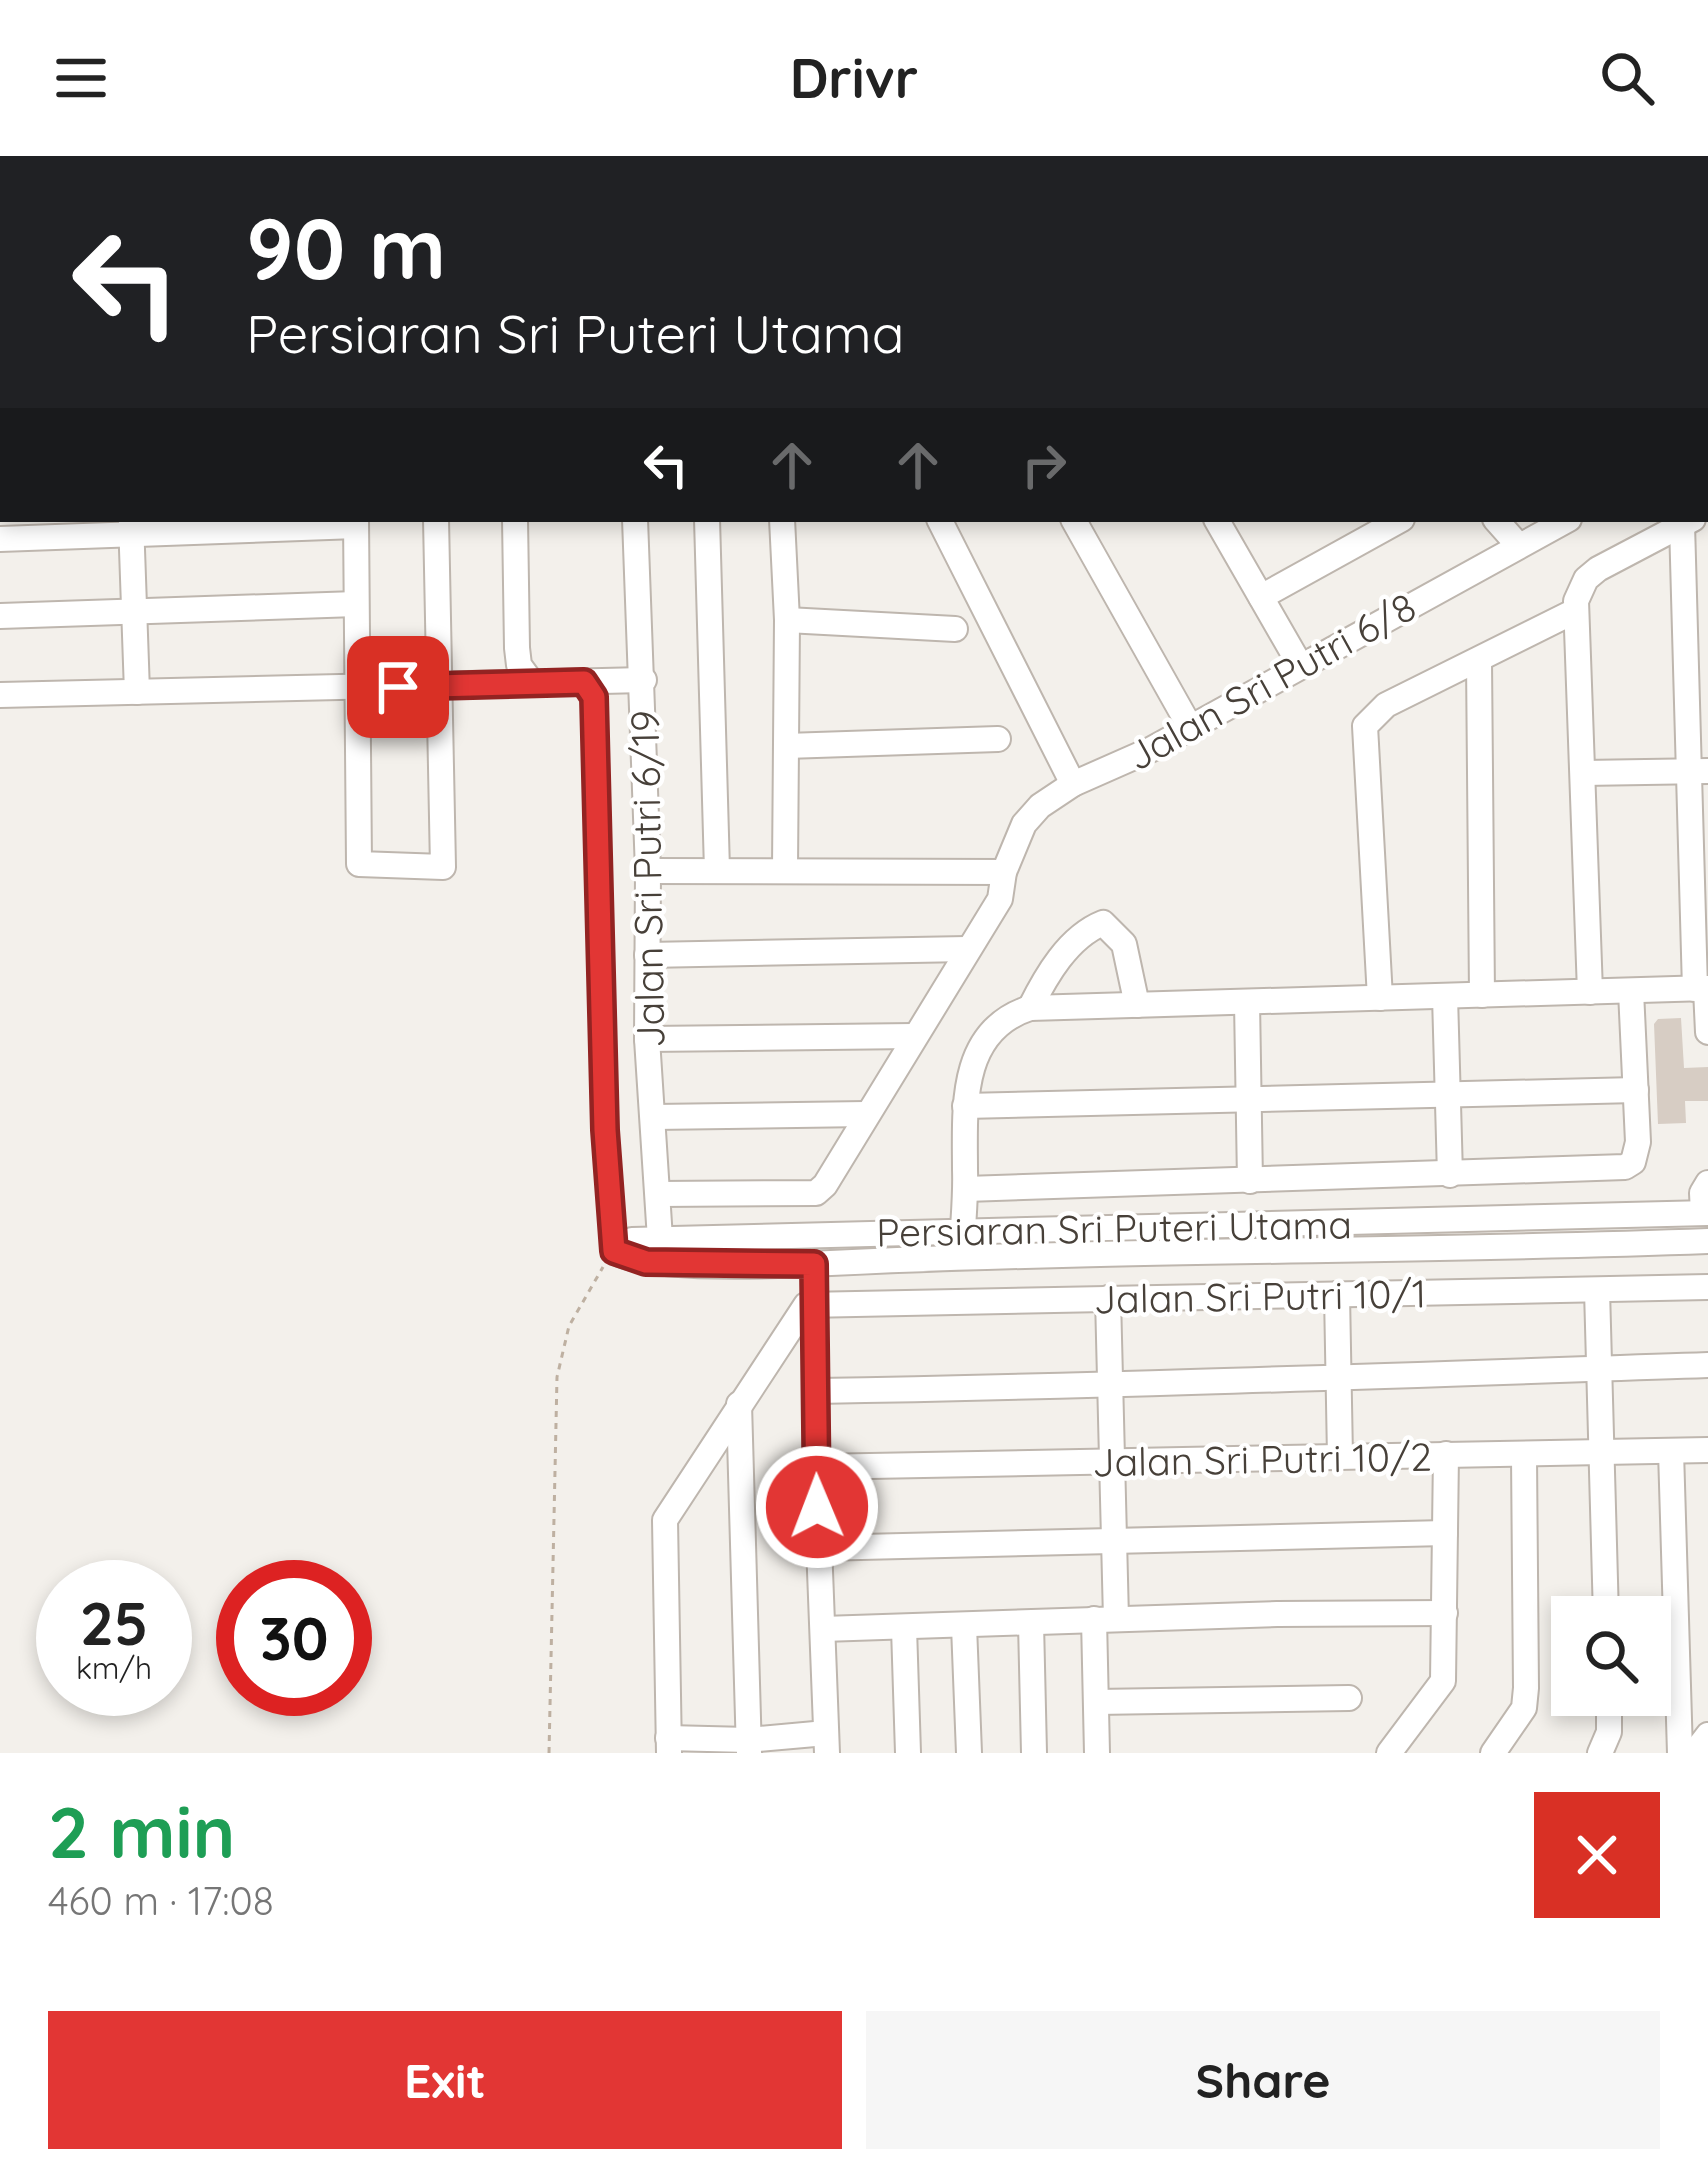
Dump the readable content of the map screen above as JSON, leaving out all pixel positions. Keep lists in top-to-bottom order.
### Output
{
  "streets": {
    "street": [
      "Jalan Sri Putri 6/8",
      "Jalan Sri Putri 6/19",
      "Persiaran Sri Puteri Utama",
      "Jalan Sri Putri 10/1",
      "Jalan Sri Putri 10/2"
    ]
  },
  "crossings": [
    ["Jalan Sri Putri 6/8", "Jalan Sri Putri 6/19"],
    ["Jalan Sri Putri 6/19", "Persiaran Sri Puteri Utama"]
  ],
  "page": {
    "header": "Drivr",
    "turn": ["90 m", "Persiaran Sri Puteri Utama"],
    "speed": "25 km/h",
    "limit": "30",
    "heading": ["2 min", "460 m · 17:08"],
    "buttons": ["Exit", "Share"]
  }
}
